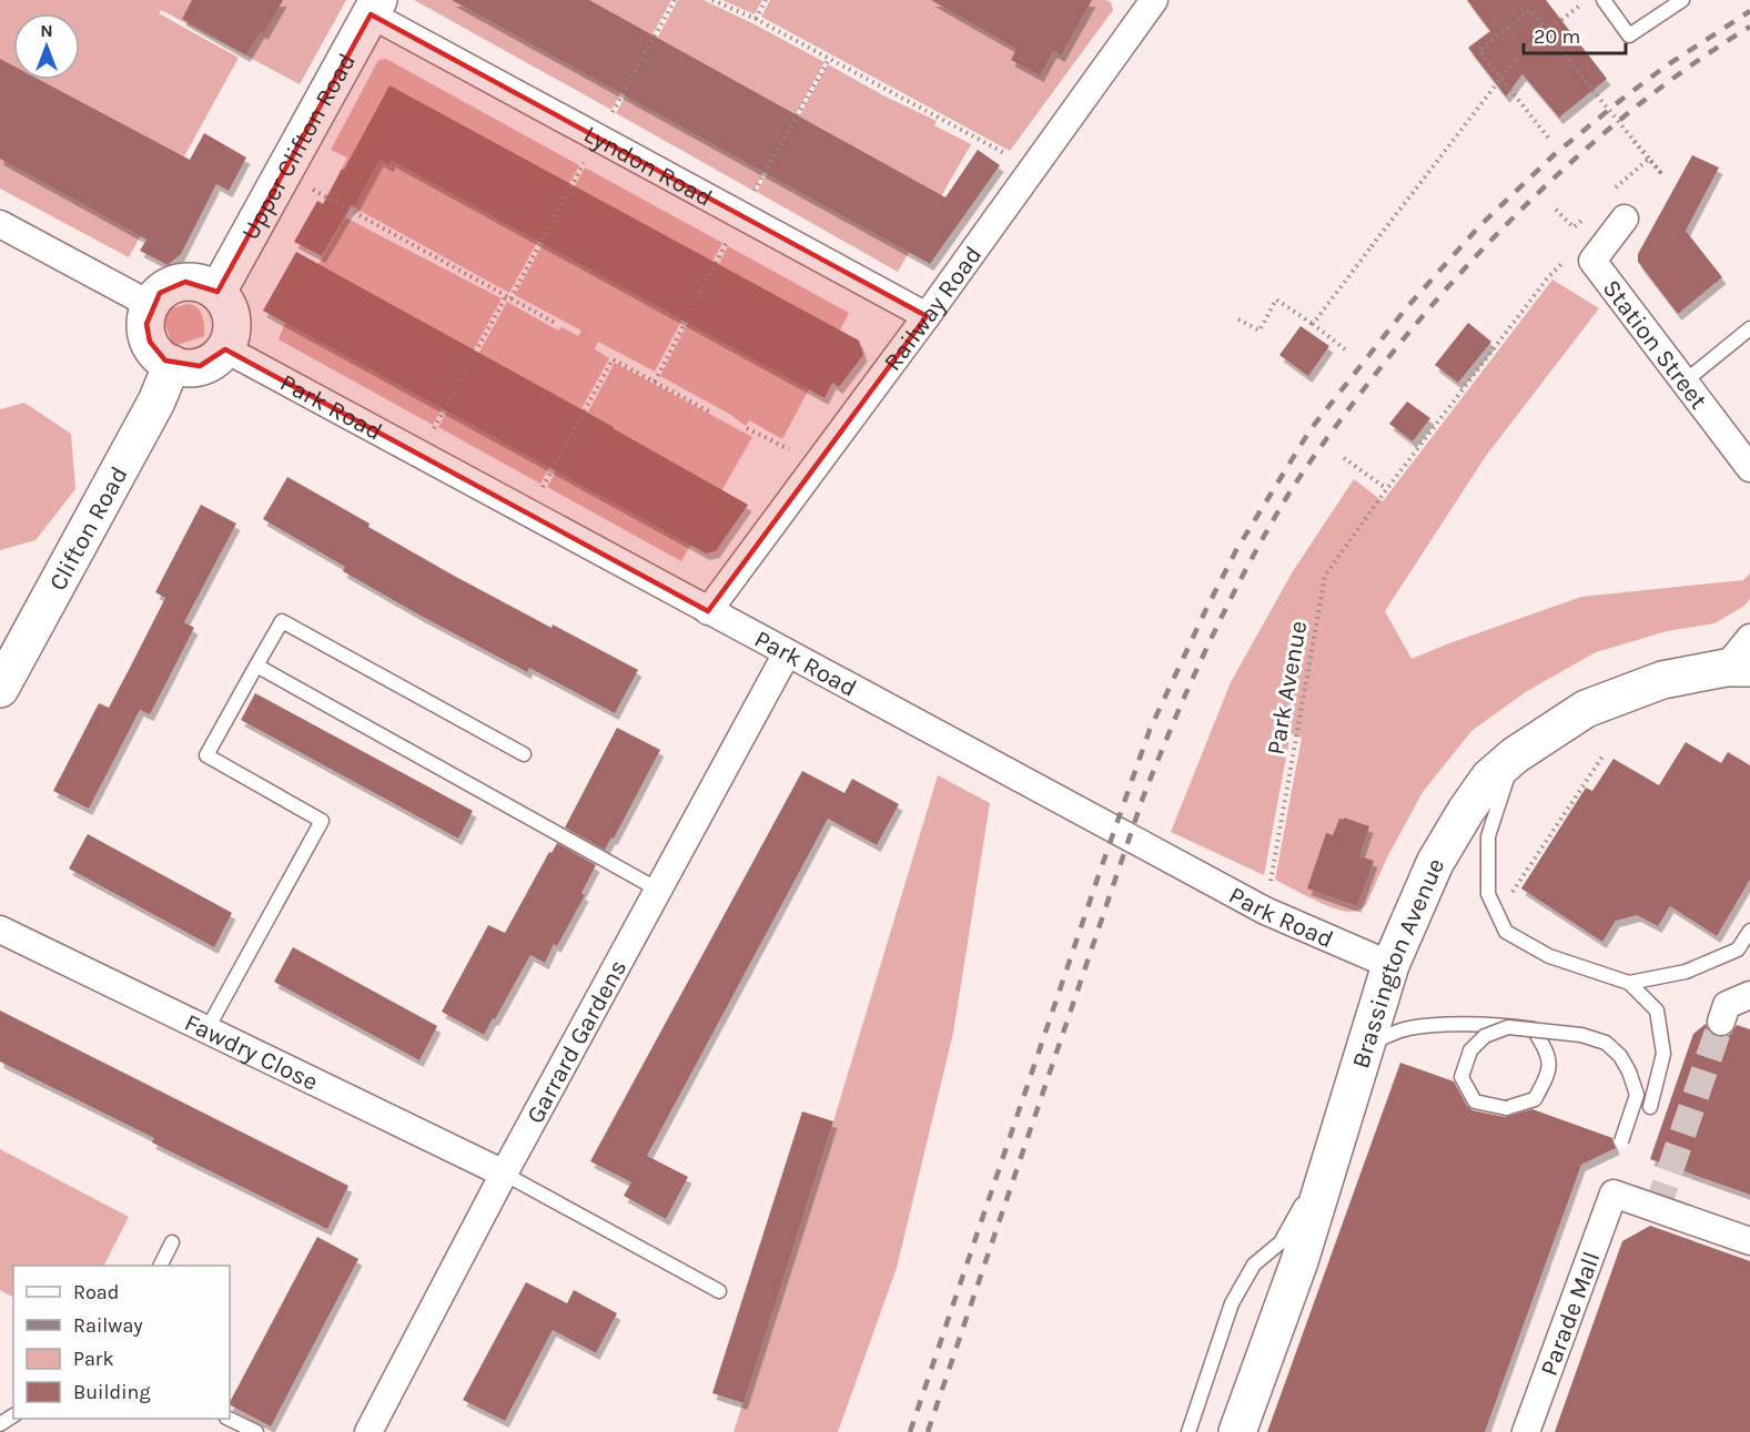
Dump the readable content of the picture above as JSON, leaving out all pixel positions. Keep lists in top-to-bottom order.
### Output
{
  "streets": {
    "street": [
      "Upper Clifton Road",
      "Lyndon Road",
      "Railway Road",
      "Station Street",
      "Park Road",
      "Clifton Road",
      "Brassington Avenue",
      "Garrard Gardens",
      "Fawdry Close",
      "Parade Mall"
    ],
    "path": ["Park Avenue"]
  },
  "crossings": [
    ["Upper Clifton Road", "Lyndon Road"],
    ["Upper Clifton Road", "Park Road"],
    ["Upper Clifton Road", "Clifton Road"],
    ["Lyndon Road", "Railway Road"],
    ["Railway Road", "Park Road"],
    ["Park Road", "Clifton Road"],
    ["Park Road", "Park Avenue"],
    ["Park Road", "Brassington Avenue"],
    ["Park Road", "Garrard Gardens"],
    ["Garrard Gardens", "Fawdry Close"]
  ],
  "legend": [
    "Road",
    "Railway",
    "Park",
    "Building"
  ],
  "scale_bar": "20 m",
  "north": "top"
}
